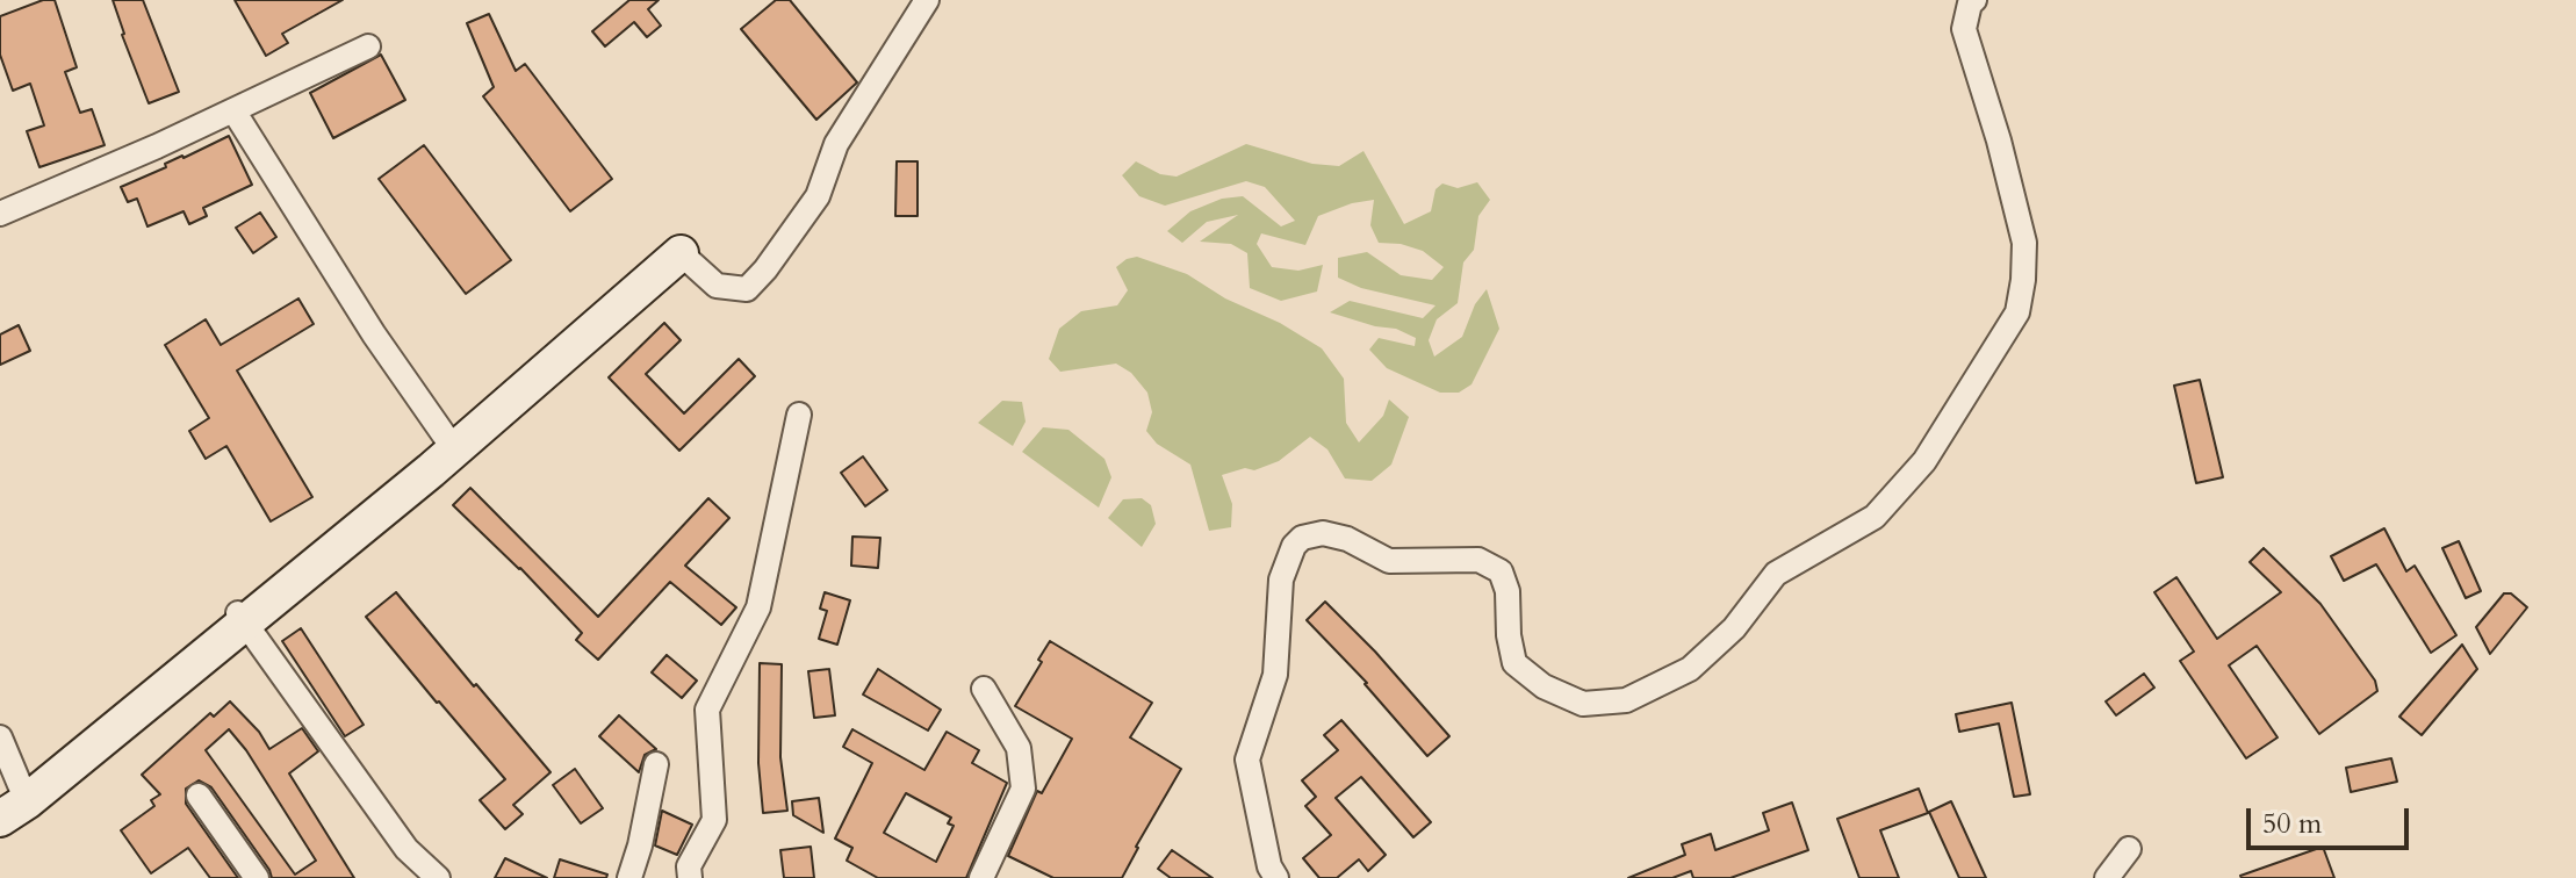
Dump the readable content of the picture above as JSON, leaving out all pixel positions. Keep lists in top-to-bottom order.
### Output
{
  "scale_bar": "50 m"
}
